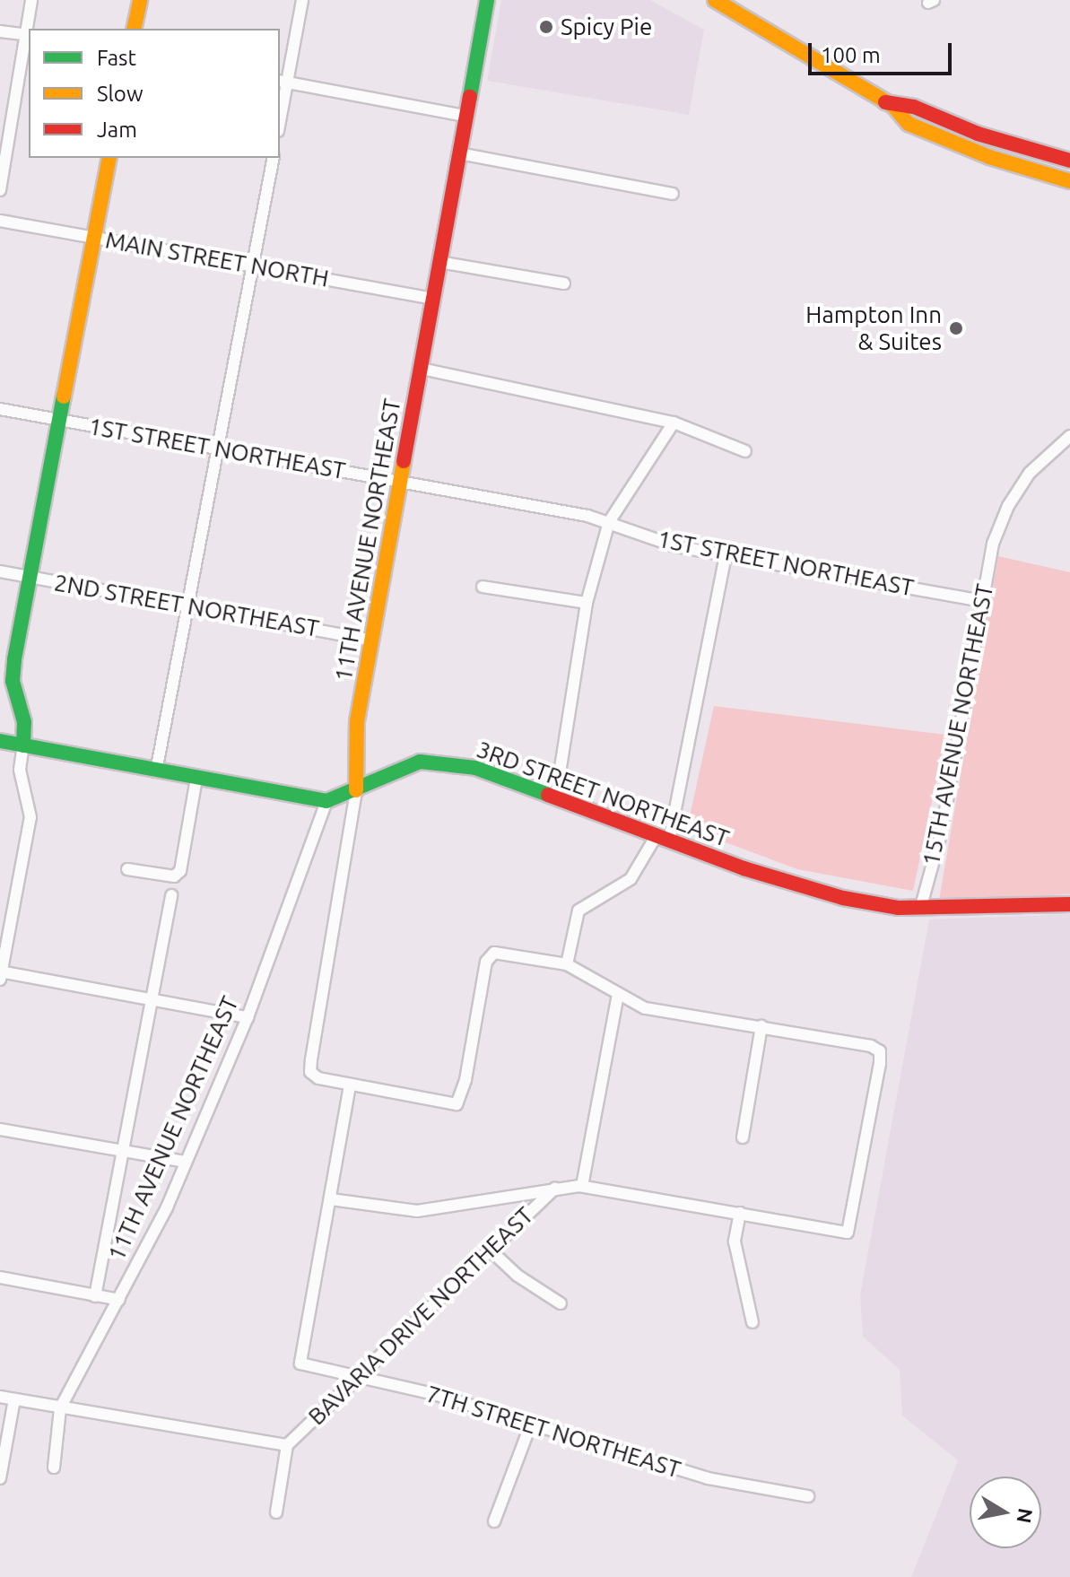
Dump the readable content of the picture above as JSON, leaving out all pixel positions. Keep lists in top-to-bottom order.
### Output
{
  "streets": {
    "street": [
      "MAIN STREET NORTH",
      "1ST STREET NORTHEAST",
      "11TH AVENUE NORTHEAST",
      "2ND STREET NORTHEAST",
      "15TH AVENUE NORTHEAST",
      "3RD STREET NORTHEAST",
      "BAVARIA DRIVE NORTHEAST",
      "7TH STREET NORTHEAST"
    ]
  },
  "crossings": [
    ["MAIN STREET NORTH", "11TH AVENUE NORTHEAST"],
    ["1ST STREET NORTHEAST", "11TH AVENUE NORTHEAST"],
    ["1ST STREET NORTHEAST", "15TH AVENUE NORTHEAST"],
    ["11TH AVENUE NORTHEAST", "2ND STREET NORTHEAST"],
    ["11TH AVENUE NORTHEAST", "3RD STREET NORTHEAST"],
    ["15TH AVENUE NORTHEAST", "3RD STREET NORTHEAST"],
    ["BAVARIA DRIVE NORTHEAST", "7TH STREET NORTHEAST"]
  ],
  "places": ["Spicy Pie", "Hampton Inn & Suites"],
  "legend": ["Fast", "Slow", "Jam"],
  "scale_bar": "100 m",
  "north": "right"
}
